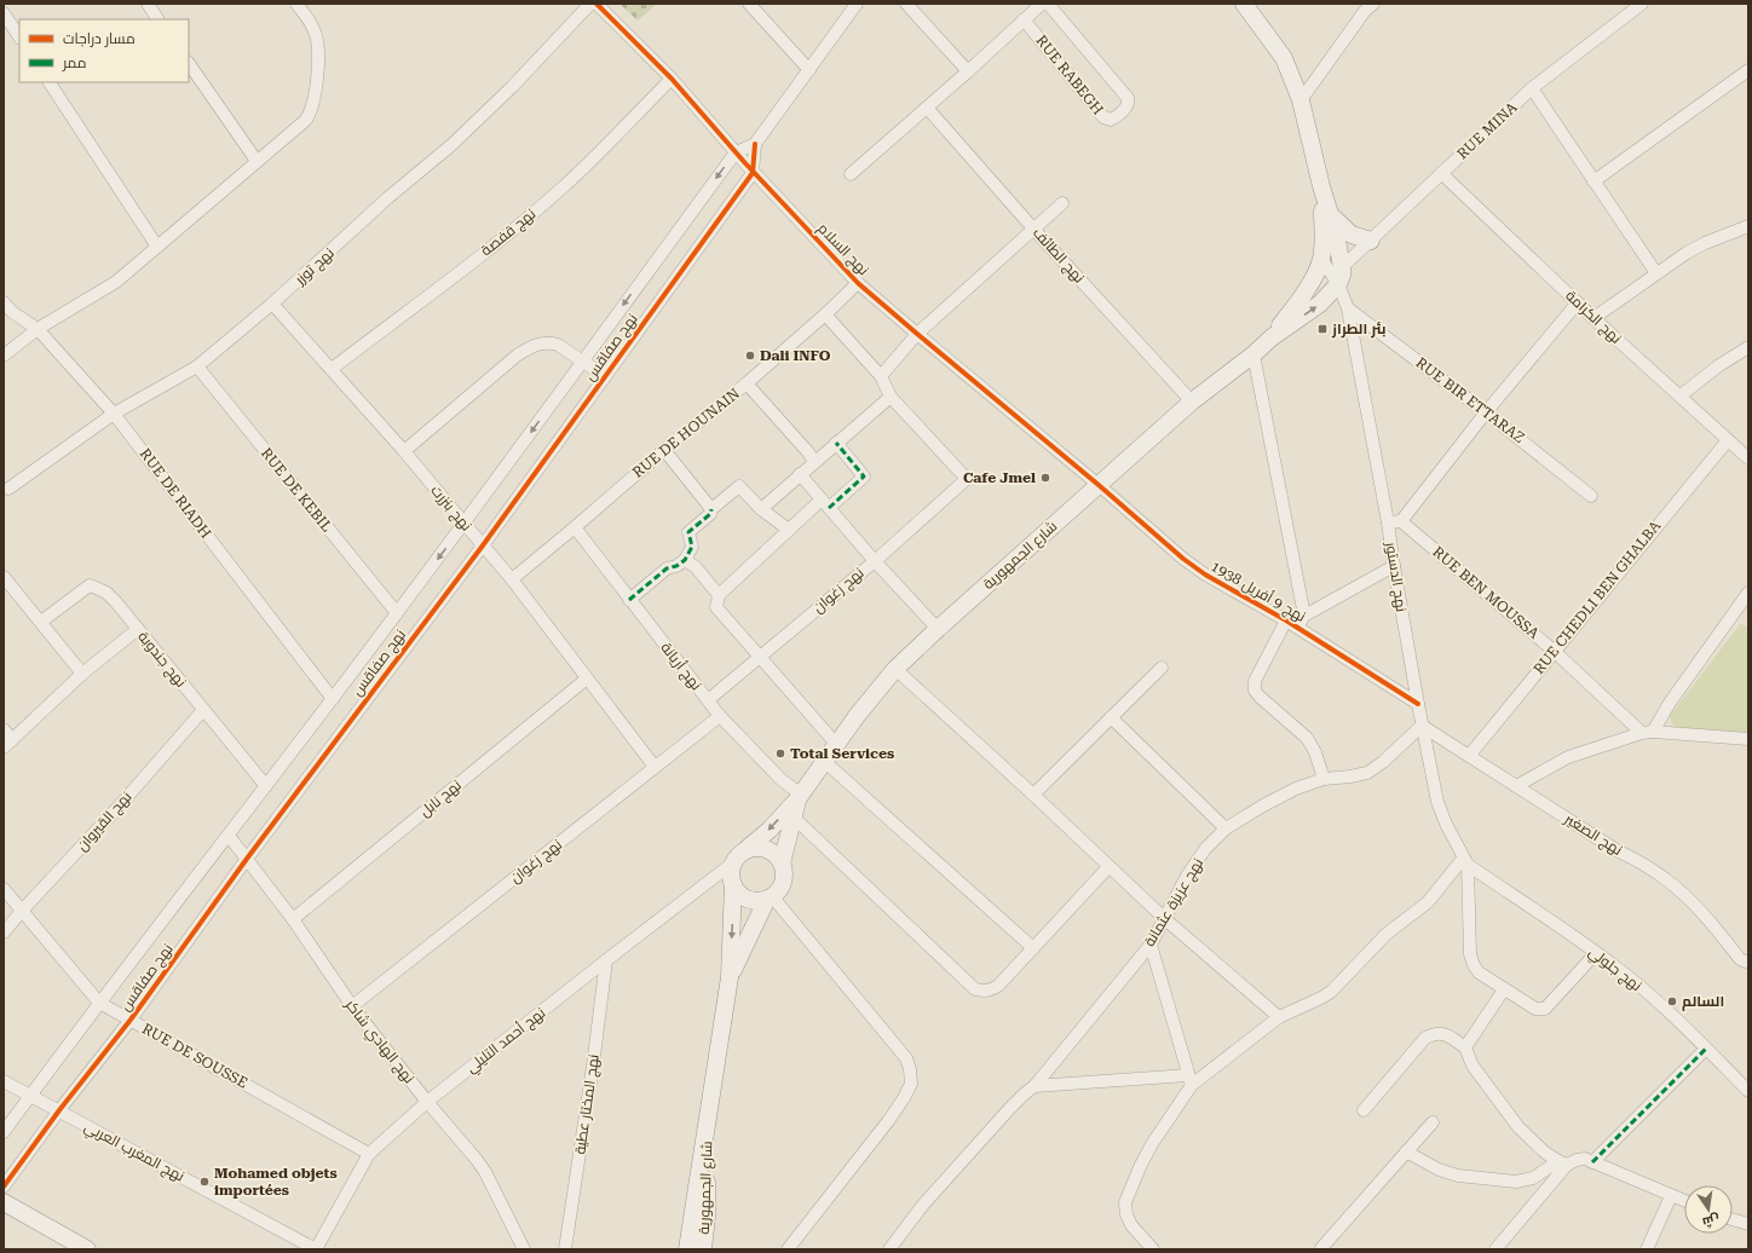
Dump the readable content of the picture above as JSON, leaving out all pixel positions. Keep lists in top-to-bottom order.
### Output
{
  "streets": {
    "main road": ["شارع الجمهورية"],
    "street": [
      "RUE RABEGH",
      "RUE MINA",
      "نهج قفصة",
      "نهج السلام",
      "نهج الطائف",
      "نهج توزر",
      "نهج الكرامة",
      "نهج صفاقس",
      "RUE BIR ETTARAZ",
      "RUE DE HOUNAIN",
      "RUE DE KEBIL",
      "RUE DE RIADH",
      "نهج بنزرت",
      "نهج الدستور",
      "نهج زغوان",
      "نهج 9 أفريل 1938",
      "RUE BEN MOUSSA",
      "RUE CHEDLI BEN GHALBA",
      "نهج جندوبة",
      "نهج أريانة",
      "نهج نابل",
      "نهج القيروان",
      "نهج الصغير",
      "نهج عزيزة عثمانة",
      "نهج جلولي",
      "نهج أحمد التليلي",
      "نهج الهادي شاكر",
      "RUE DE SOUSSE",
      "نهج المختار عطية",
      "نهج المغرب العربي"
    ]
  },
  "crossings": [
    ["RUE MINA", "نهج الكرامة"],
    ["نهج قفصة", "نهج السلام"],
    ["نهج قفصة", "نهج بنزرت"],
    ["نهج السلام", "نهج صفاقس"],
    ["نهج السلام", "RUE DE HOUNAIN"],
    ["نهج السلام", "شارع الجمهورية"],
    ["نهج السلام", "نهج 9 أفريل 1938"],
    ["نهج الطائف", "شارع الجمهورية"],
    ["نهج توزر", "RUE DE KEBIL"],
    ["نهج توزر", "RUE DE RIADH"],
    ["نهج توزر", "نهج بنزرت"],
    ["نهج الكرامة", "RUE CHEDLI BEN GHALBA"],
    ["نهج صفاقس", "RUE DE KEBIL"],
    ["نهج صفاقس", "RUE DE RIADH"],
    ["نهج صفاقس", "نهج بنزرت"],
    ["نهج صفاقس", "نهج جندوبة"],
    ["نهج صفاقس", "نهج الهادي شاكر"],
    ["نهج صفاقس", "RUE DE SOUSSE"],
    ["نهج صفاقس", "نهج المغرب العربي"],
    ["RUE BIR ETTARAZ", "نهج الدستور"],
    ["RUE DE HOUNAIN", "نهج بنزرت"],
    ["RUE DE HOUNAIN", "نهج أريانة"],
    ["نهج بنزرت", "نهج زغوان"],
    ["نهج بنزرت", "نهج نابل"],
    ["شارع الجمهورية", "نهج 9 أفريل 1938"],
    ["شارع الجمهورية", "نهج أريانة"],
    ["نهج الدستور", "نهج 9 أفريل 1938"],
    ["نهج الدستور", "RUE BEN MOUSSA"],
    ["نهج الدستور", "نهج الصغير"],
    ["نهج الدستور", "نهج عزيزة عثمانة"],
    ["نهج الدستور", "نهج جلولي"],
    ["نهج زغوان", "نهج أريانة"],
    ["نهج زغوان", "نهج الهادي شاكر"],
    ["RUE BEN MOUSSA", "RUE CHEDLI BEN GHALBA"],
    ["RUE CHEDLI BEN GHALBA", "نهج الصغير"],
    ["نهج جندوبة", "نهج القيروان"],
    ["نهج نابل", "نهج الهادي شاكر"],
    ["نهج القيروان", "RUE DE SOUSSE"],
    ["نهج الصغير", "نهج عزيزة عثمانة"],
    ["نهج أحمد التليلي", "نهج الهادي شاكر"],
    ["نهج أحمد التليلي", "RUE DE SOUSSE"],
    ["نهج أحمد التليلي", "نهج المختار عطية"],
    ["نهج أحمد التليلي", "نهج المغرب العربي"]
  ],
  "places": {
    "transit": ["بئر الطراز"],
    "other": [
      "Dali INFO",
      "Cafe Jmel",
      "Total Services",
      "السالم",
      "Mohamed objets importées"
    ]
  },
  "legend": ["مسار دراجات", "ممر"],
  "north": "bottom"
}
